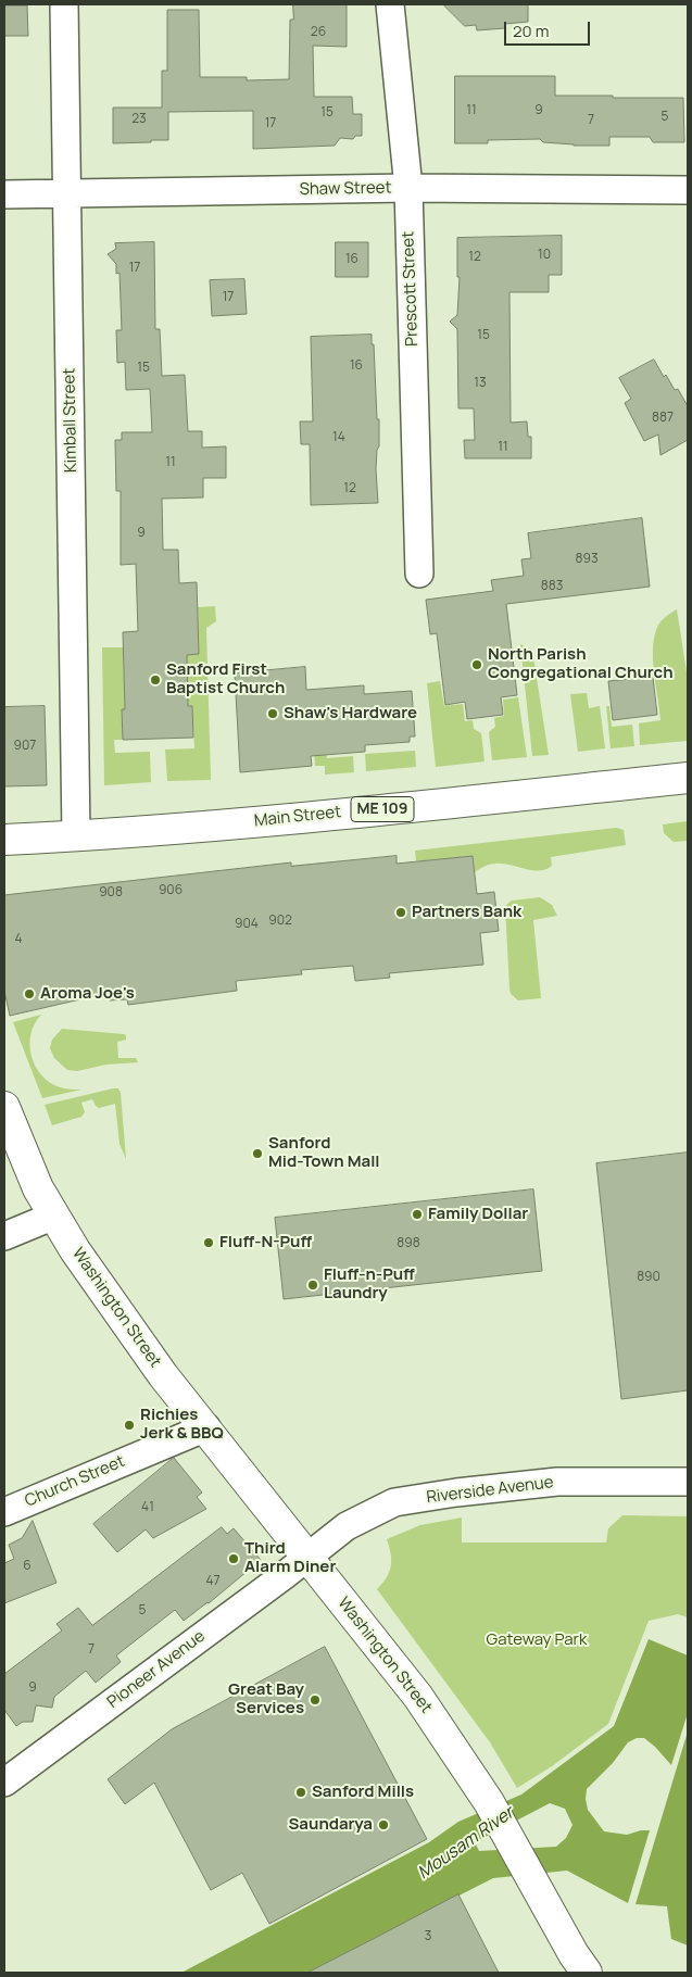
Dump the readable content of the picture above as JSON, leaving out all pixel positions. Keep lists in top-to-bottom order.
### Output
{
  "streets": {
    "main road": ["ME 109", "Main Street", "Washington Street"],
    "street": [
      "Shaw Street",
      "Prescott Street",
      "Kimball Street",
      "Church Street",
      "Riverside Avenue",
      "Pioneer Avenue"
    ]
  },
  "crossings": [
    ["Shaw Street", "Prescott Street"],
    ["Shaw Street", "Kimball Street"],
    ["Kimball Street", "Main Street"],
    ["Washington Street", "Church Street"],
    ["Washington Street", "Riverside Avenue"],
    ["Washington Street", "Pioneer Avenue"],
    ["Riverside Avenue", "Pioneer Avenue"]
  ],
  "water": ["Mousam River"],
  "parks": ["Gateway Park"],
  "places": [
    "North Parish Congregational Church",
    "Sanford First Baptist Church",
    "Shaw's Hardware",
    "Partners Bank",
    "Aroma Joe's",
    "Sanford Mid-Town Mall",
    "Family Dollar",
    "Fluff-N-Puff",
    "Fluff-n-Puff Laundry",
    "Richies Jerk & BBQ",
    "Third Alarm Diner",
    "Great Bay Services",
    "Sanford Mills",
    "Saundarya"
  ],
  "house_numbers": [
    "26",
    "11",
    "9",
    "15",
    "5",
    "23",
    "7",
    "17",
    "10",
    "12",
    "16",
    "17",
    "17",
    "15",
    "16",
    "15",
    "13",
    "887",
    "14",
    "11",
    "11",
    "12",
    "9",
    "893",
    "883",
    "907",
    "906",
    "908",
    "902",
    "904",
    "4",
    "898",
    "890",
    "41",
    "6",
    "47",
    "5",
    "7",
    "9",
    "3"
  ],
  "scale_bar": "20 m"
}
